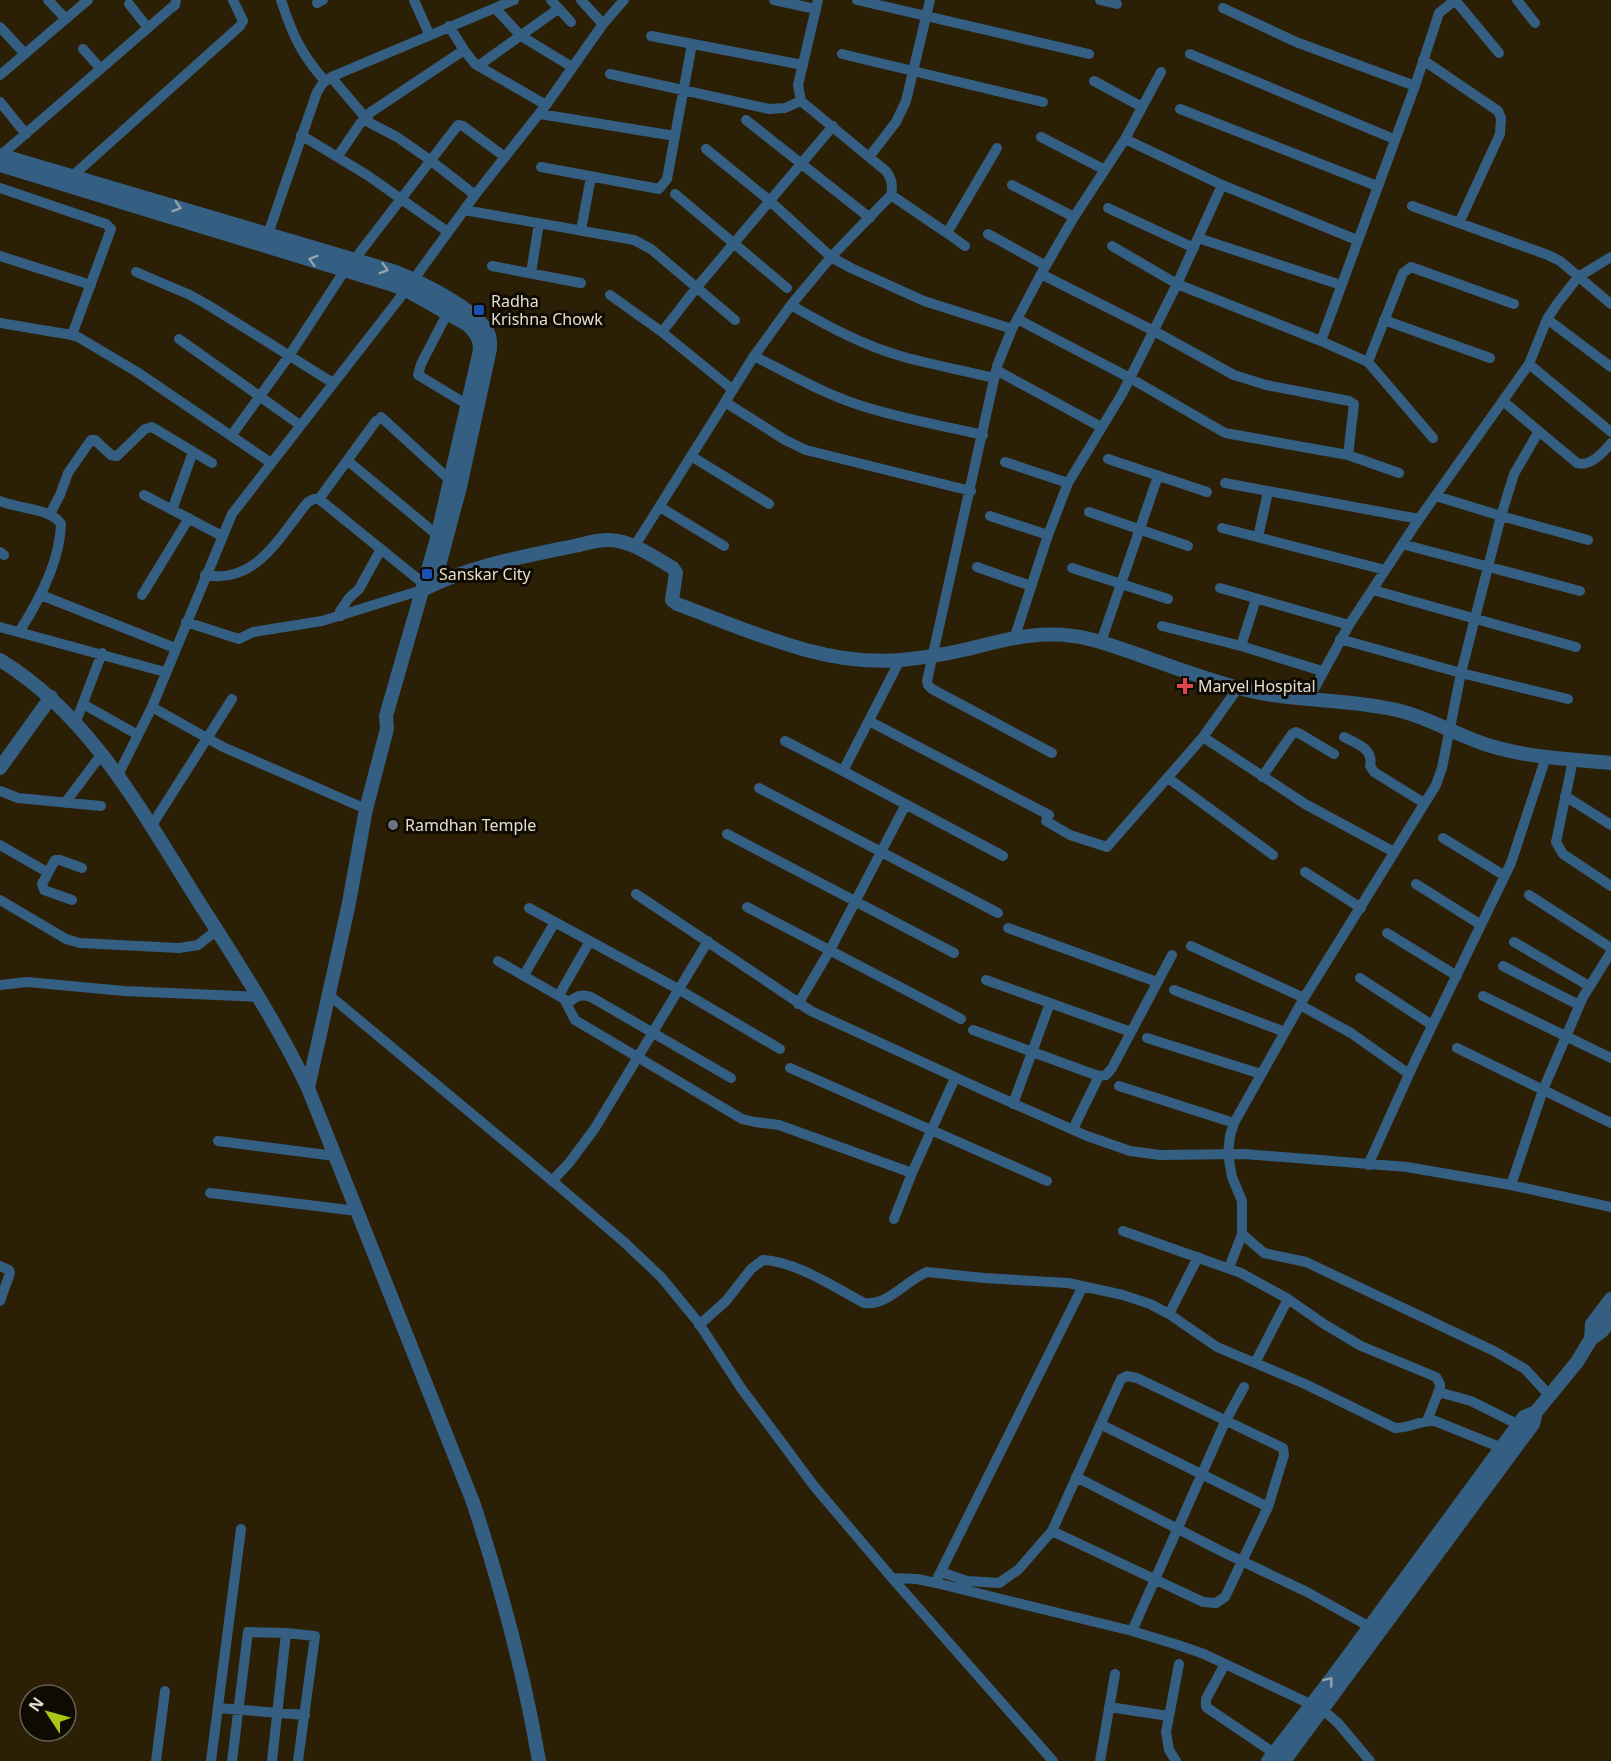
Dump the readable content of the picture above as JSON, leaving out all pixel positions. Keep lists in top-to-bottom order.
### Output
{
  "places": {
    "transit": ["Radha Krishna Chowk", "Sanskar City"],
    "health": ["Marvel Hospital"],
    "other": ["Ramdhan Temple"]
  },
  "north": "top left"
}
